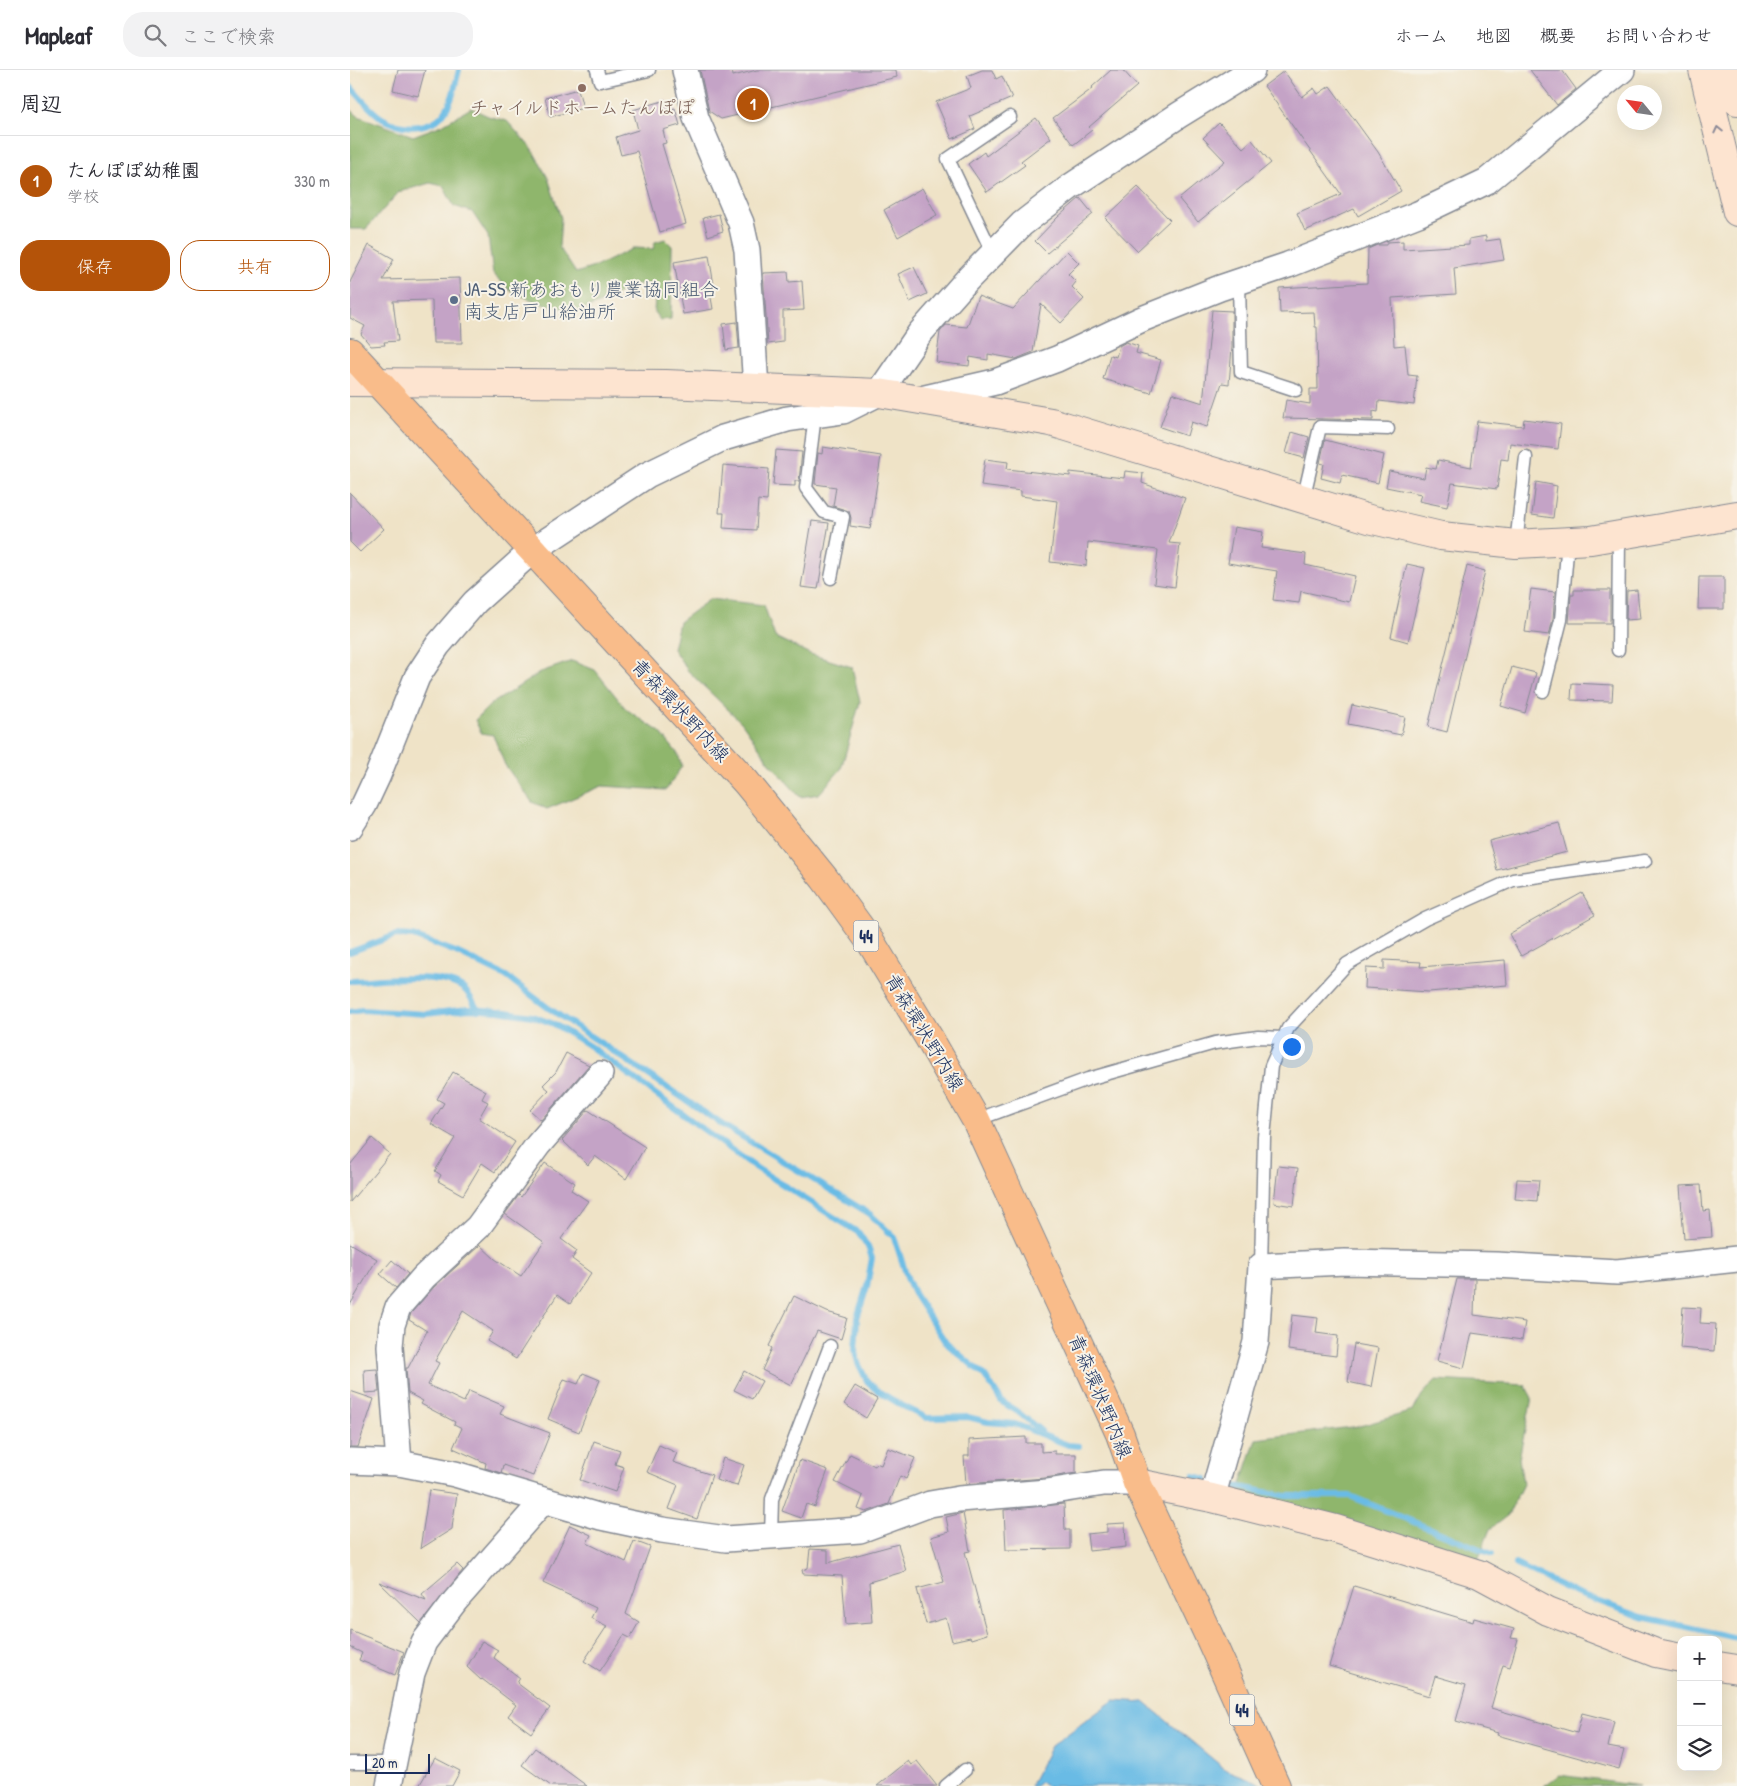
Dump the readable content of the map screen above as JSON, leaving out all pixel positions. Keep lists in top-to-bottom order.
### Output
{
  "streets": {
    "main road": ["青森環状野内線", "44"]
  },
  "places": ["チャイルドホームたんぽぽ", "JA-SS 新あおもり農業協同組合 南支店戸山給油所"],
  "scale_bar": "20 m",
  "north": "top left",
  "page": {
    "header": "Mapleaf",
    "search": "ここで検索",
    "nav": [
      "ホーム",
      "地図",
      "概要",
      "お問い合わせ"
    ],
    "heading": "周辺",
    "pins": "1",
    "list": [
      {
        "mark": "1",
        "name": "たんぽぽ幼稚園",
        "note": "学校",
        "value": "330 m"
      }
    ],
    "buttons": ["保存", "共有"],
    "map_buttons": ["+", "−"],
    "scale": "20 m"
  }
}
